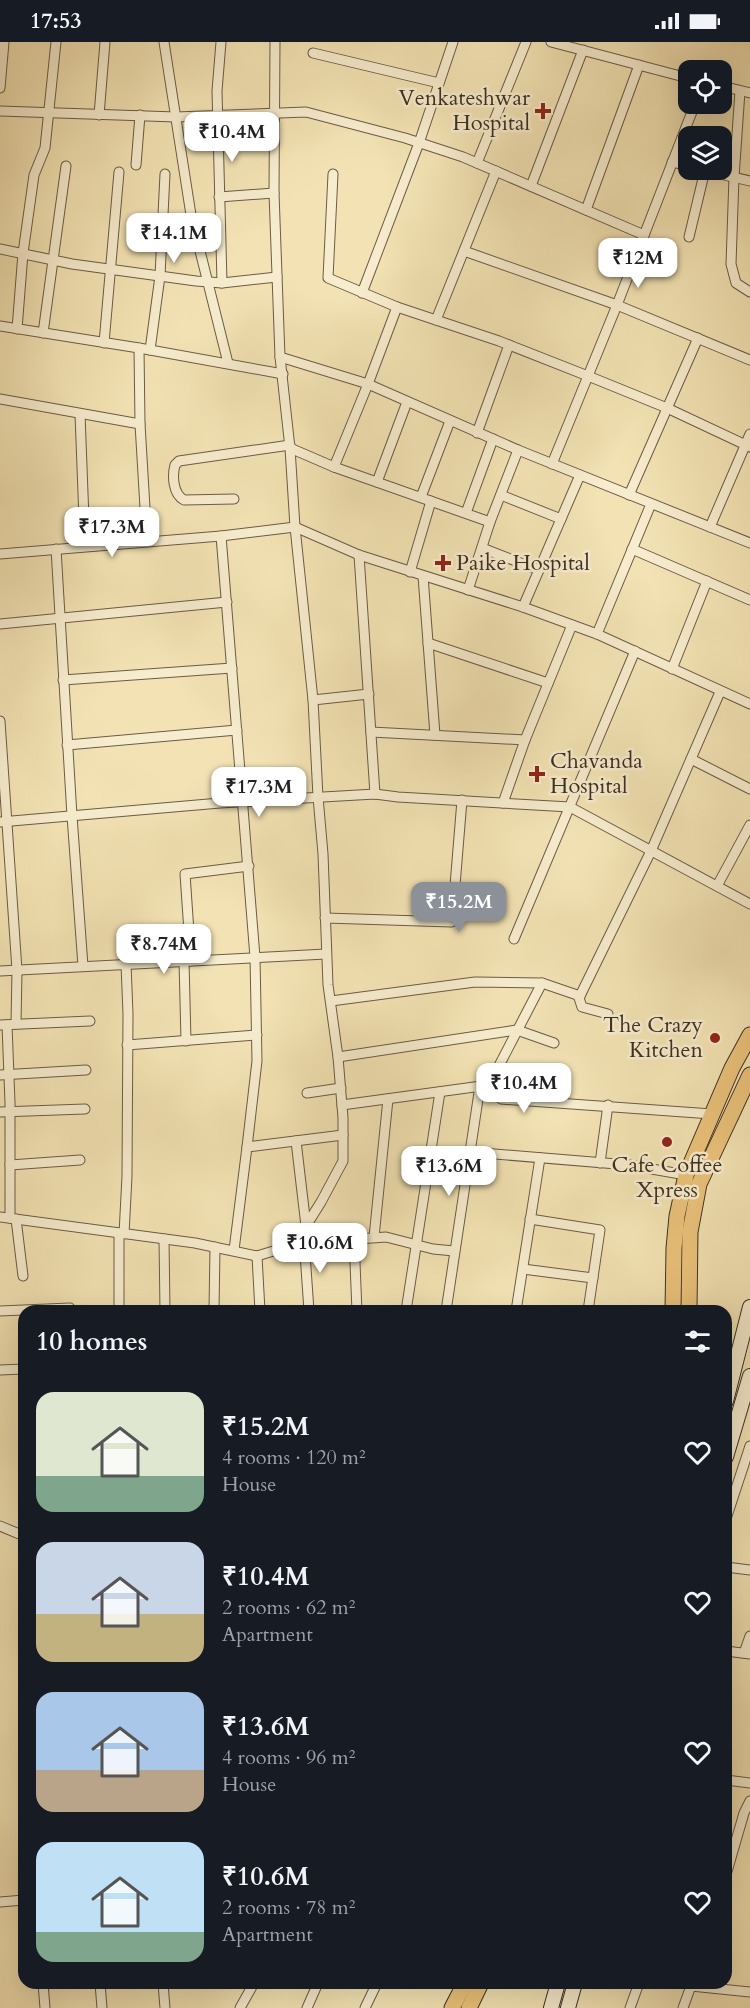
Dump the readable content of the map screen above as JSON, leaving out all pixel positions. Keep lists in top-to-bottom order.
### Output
{
  "places": {
    "health": ["Venkateshwar Hospital", "Paike Hospital", "Chavanda Hospital"],
    "other": ["The Crazy Kitchen", "Cafe Coffee Xpress"]
  },
  "page": {
    "status": "17:53",
    "price": [
      "₹10.4M",
      "₹14.1M",
      "₹12M",
      "₹17.3M",
      "₹17.3M",
      "₹15.2M",
      "₹8.74M",
      "₹10.4M",
      "₹13.6M",
      "₹10.6M"
    ],
    "heading": "10 homes",
    "list": [
      {
        "name": "₹15.2M",
        "note": "4 rooms · 120 m² · House"
      },
      {
        "name": "₹10.4M",
        "note": "2 rooms · 62 m² · Apartment"
      },
      {
        "name": "₹13.6M",
        "note": "4 rooms · 96 m² · House"
      },
      {
        "name": "₹10.6M",
        "note": "2 rooms · 78 m² · Apartment"
      }
    ]
  }
}
